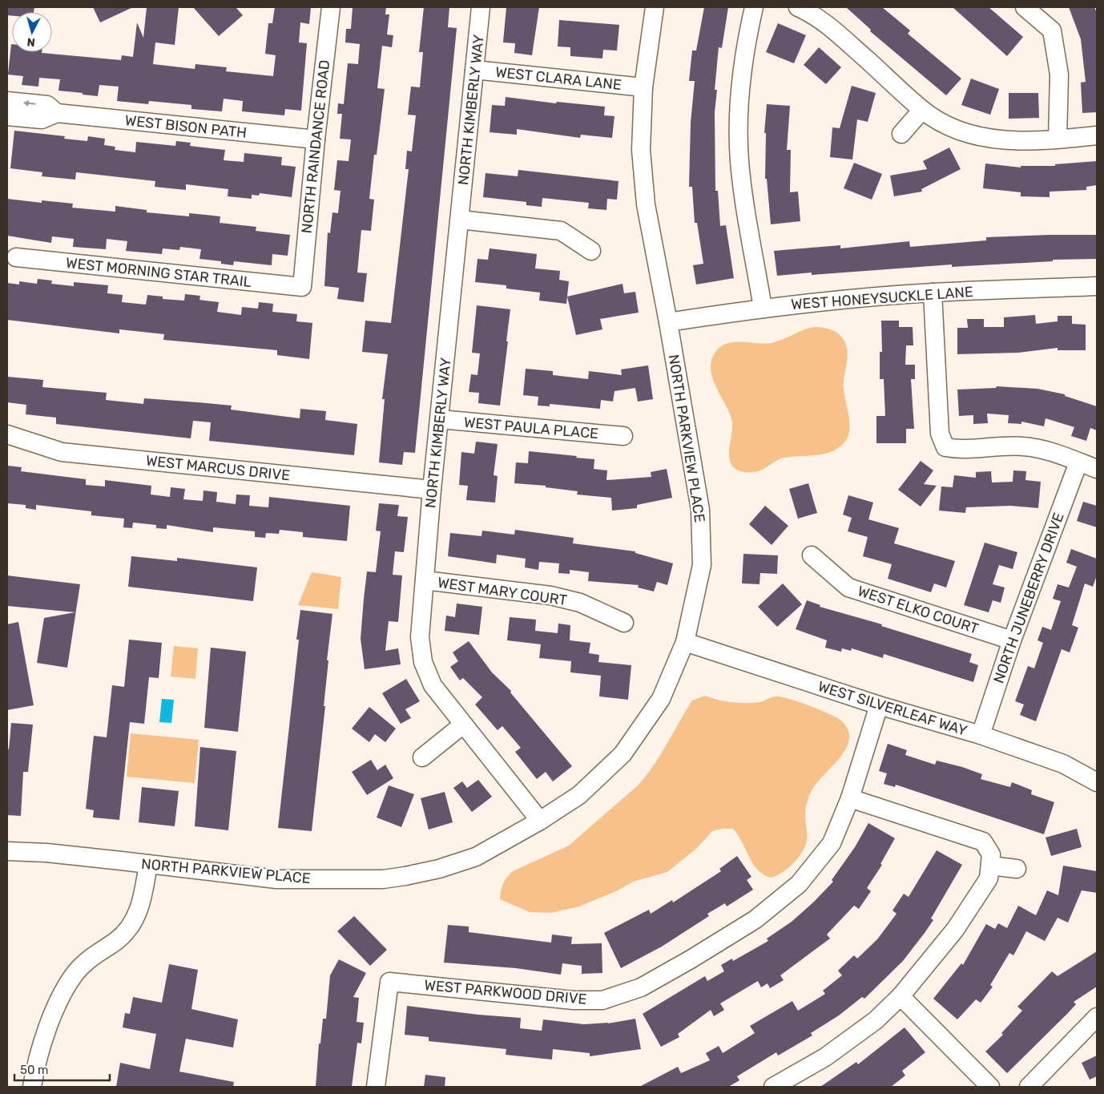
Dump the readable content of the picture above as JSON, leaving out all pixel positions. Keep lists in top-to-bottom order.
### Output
{
  "streets": {
    "street": [
      "WEST CLARA LANE",
      "NORTH KIMBERLY WAY",
      "WEST BISON PATH",
      "NORTH RAINDANCE ROAD",
      "WEST MORNING STAR TRAIL",
      "WEST HONEYSUCKLE LANE",
      "WEST PAULA PLACE",
      "NORTH PARKVIEW PLACE",
      "WEST MARCUS DRIVE",
      "WEST MARY COURT",
      "NORTH JUNEBERRY DRIVE",
      "WEST ELKO COURT",
      "WEST SILVERLEAF WAY",
      "WEST PARKWOOD DRIVE"
    ]
  },
  "crossings": [
    ["WEST CLARA LANE", "NORTH KIMBERLY WAY"],
    ["WEST CLARA LANE", "NORTH PARKVIEW PLACE"],
    ["NORTH KIMBERLY WAY", "WEST PAULA PLACE"],
    ["NORTH KIMBERLY WAY", "NORTH PARKVIEW PLACE"],
    ["NORTH KIMBERLY WAY", "WEST MARCUS DRIVE"],
    ["NORTH KIMBERLY WAY", "WEST MARY COURT"],
    ["WEST BISON PATH", "NORTH RAINDANCE ROAD"],
    ["NORTH RAINDANCE ROAD", "WEST MORNING STAR TRAIL"],
    ["WEST HONEYSUCKLE LANE", "NORTH PARKVIEW PLACE"],
    ["NORTH PARKVIEW PLACE", "WEST SILVERLEAF WAY"],
    ["NORTH JUNEBERRY DRIVE", "WEST ELKO COURT"],
    ["NORTH JUNEBERRY DRIVE", "WEST SILVERLEAF WAY"],
    ["WEST SILVERLEAF WAY", "WEST PARKWOOD DRIVE"]
  ],
  "scale_bar": "50 m",
  "north": "bottom"
}
